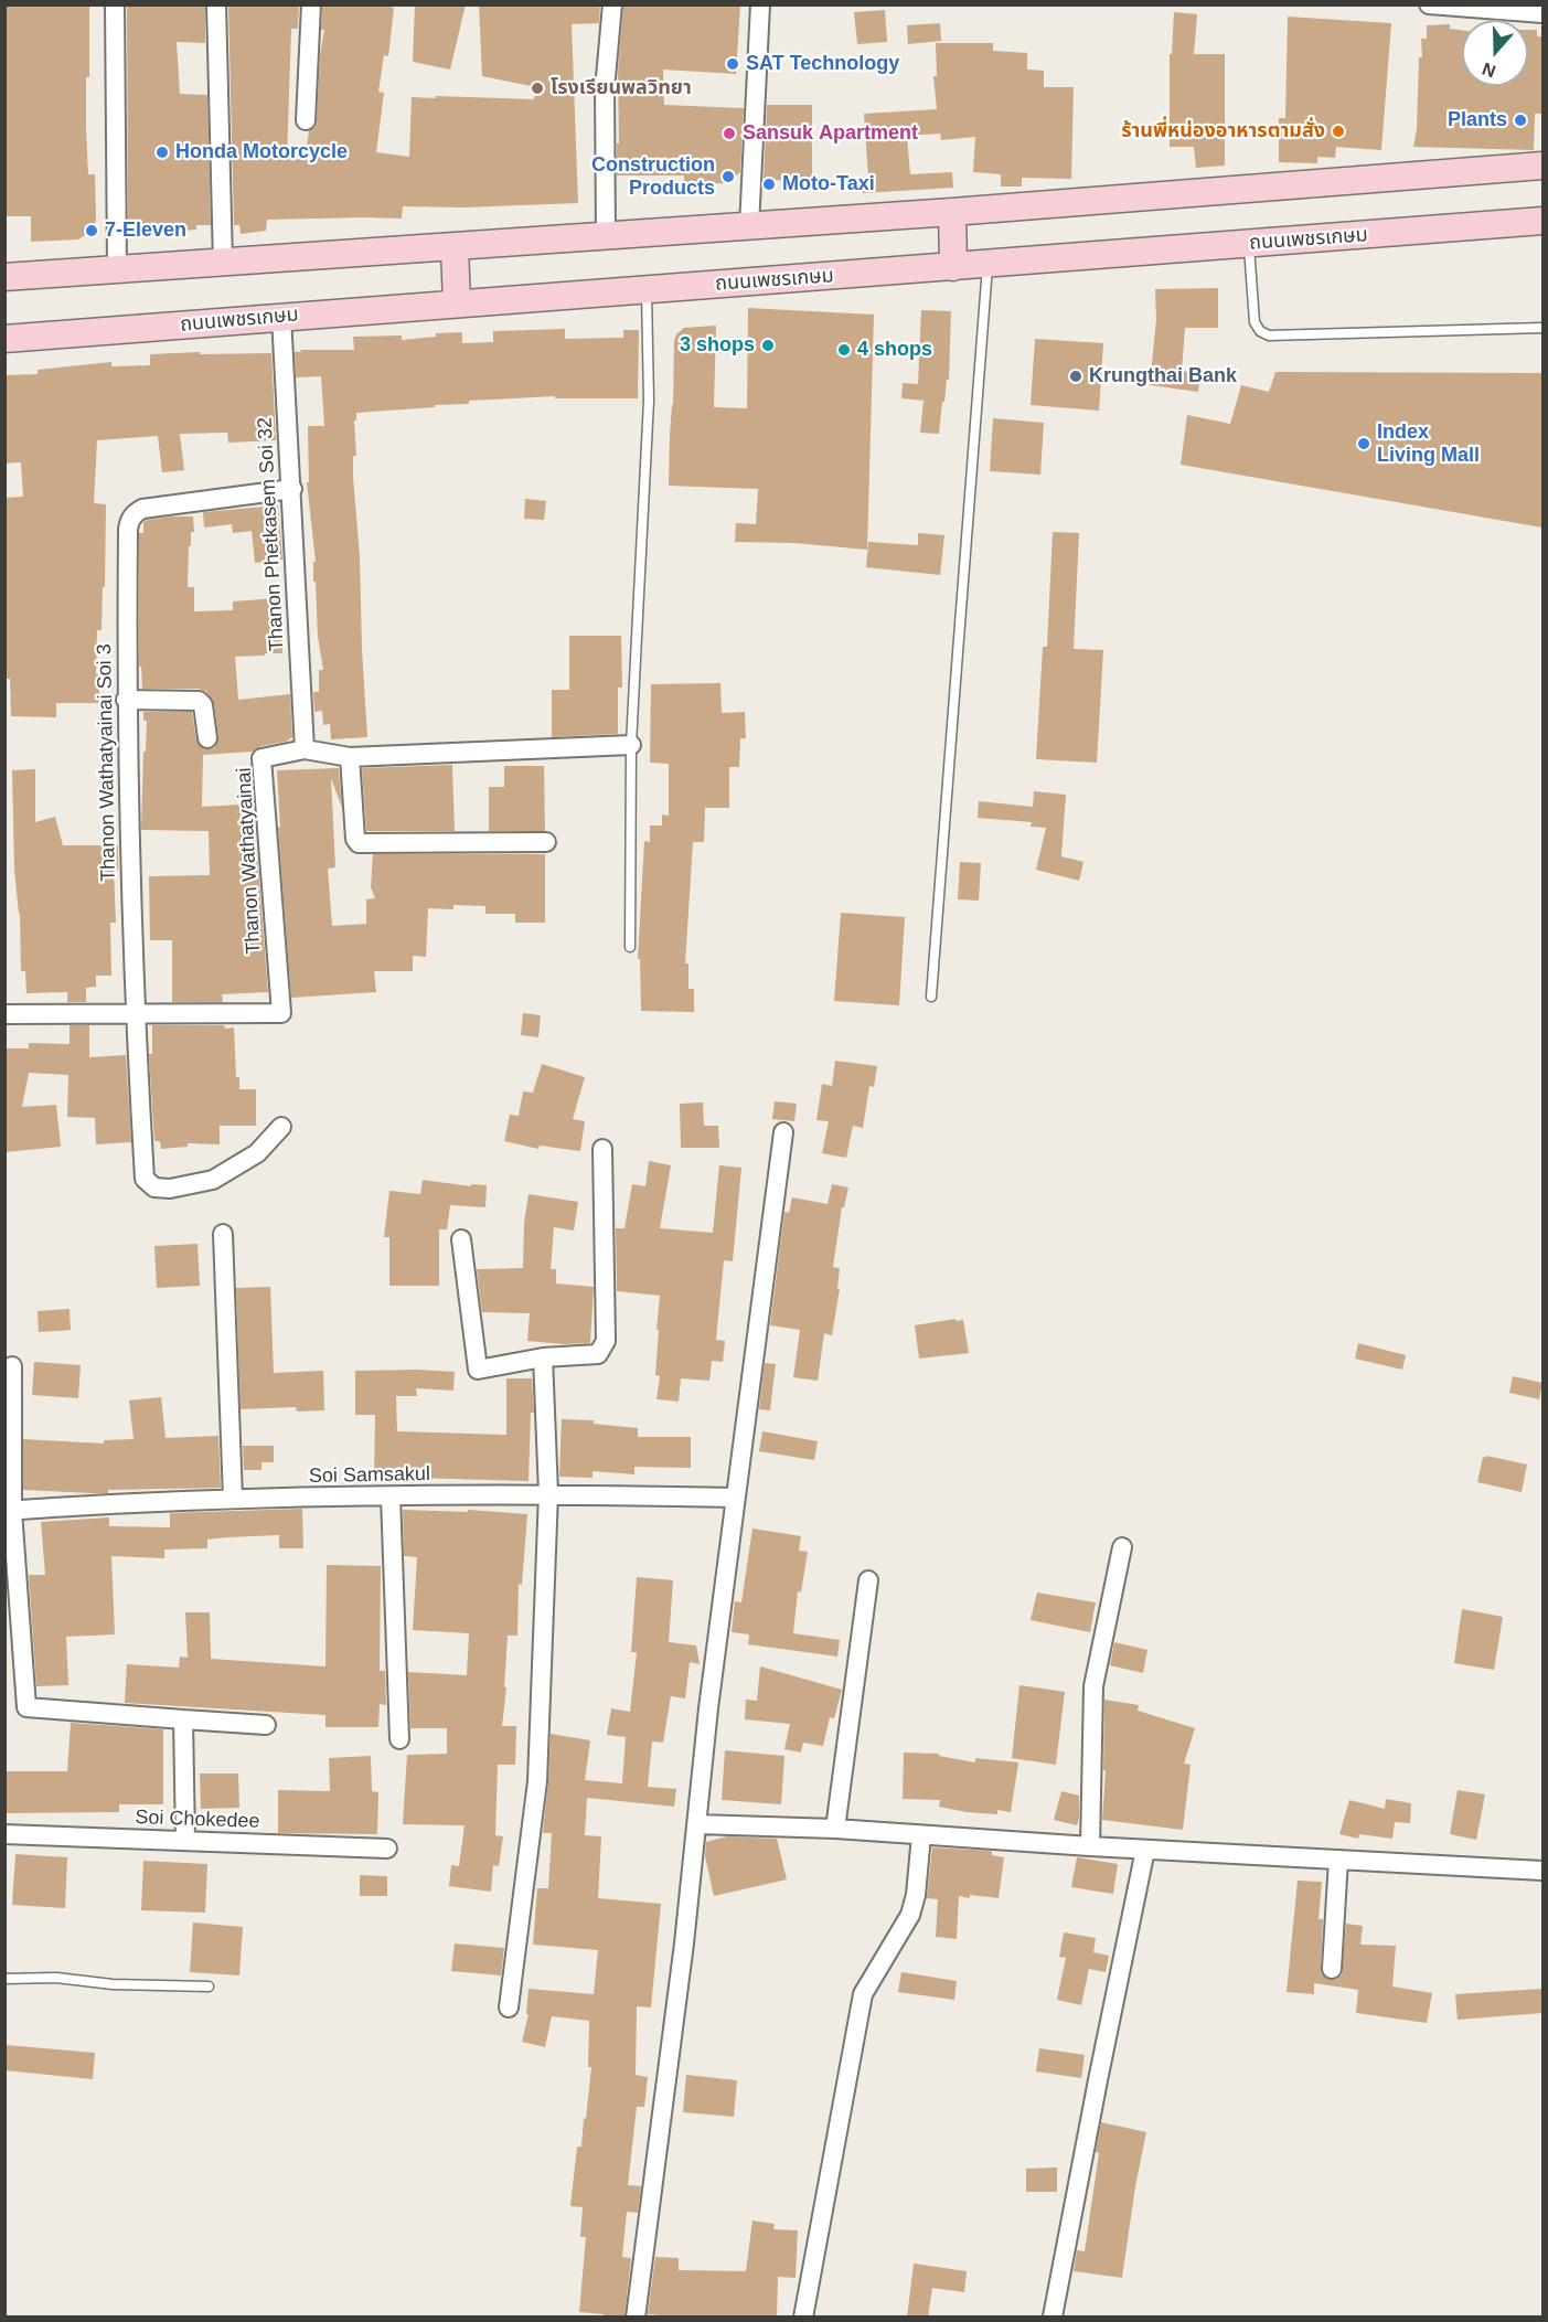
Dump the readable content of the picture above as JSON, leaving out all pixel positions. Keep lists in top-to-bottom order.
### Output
{
  "streets": {
    "main road": ["ถนนเพชรเกษม"],
    "street": [
      "Thanon Phetkasem Soi 32",
      "Thanon Wathatyainai Soi 3",
      "Thanon Wathatyainai",
      "Soi Samsakul",
      "Soi Chokedee"
    ]
  },
  "crossings": [
    ["ถนนเพชรเกษม", "Thanon Phetkasem Soi 32"],
    ["Thanon Phetkasem Soi 32", "Thanon Wathatyainai Soi 3"],
    ["Thanon Phetkasem Soi 32", "Thanon Wathatyainai"],
    ["Thanon Wathatyainai Soi 3", "Thanon Wathatyainai"]
  ],
  "places": [
    "SAT Technology",
    "โรงเรียนพลวิทยา",
    "Plants",
    "ร้านพี่หน่องอาหารตามสั่ง",
    "Sansuk Apartment",
    "Honda Motorcycle",
    "Construction Products",
    "Moto-Taxi",
    "7-Eleven",
    "3 shops",
    "4 shops",
    "Krungthai Bank",
    "Index Living Mall"
  ],
  "north": "bottom"
}
